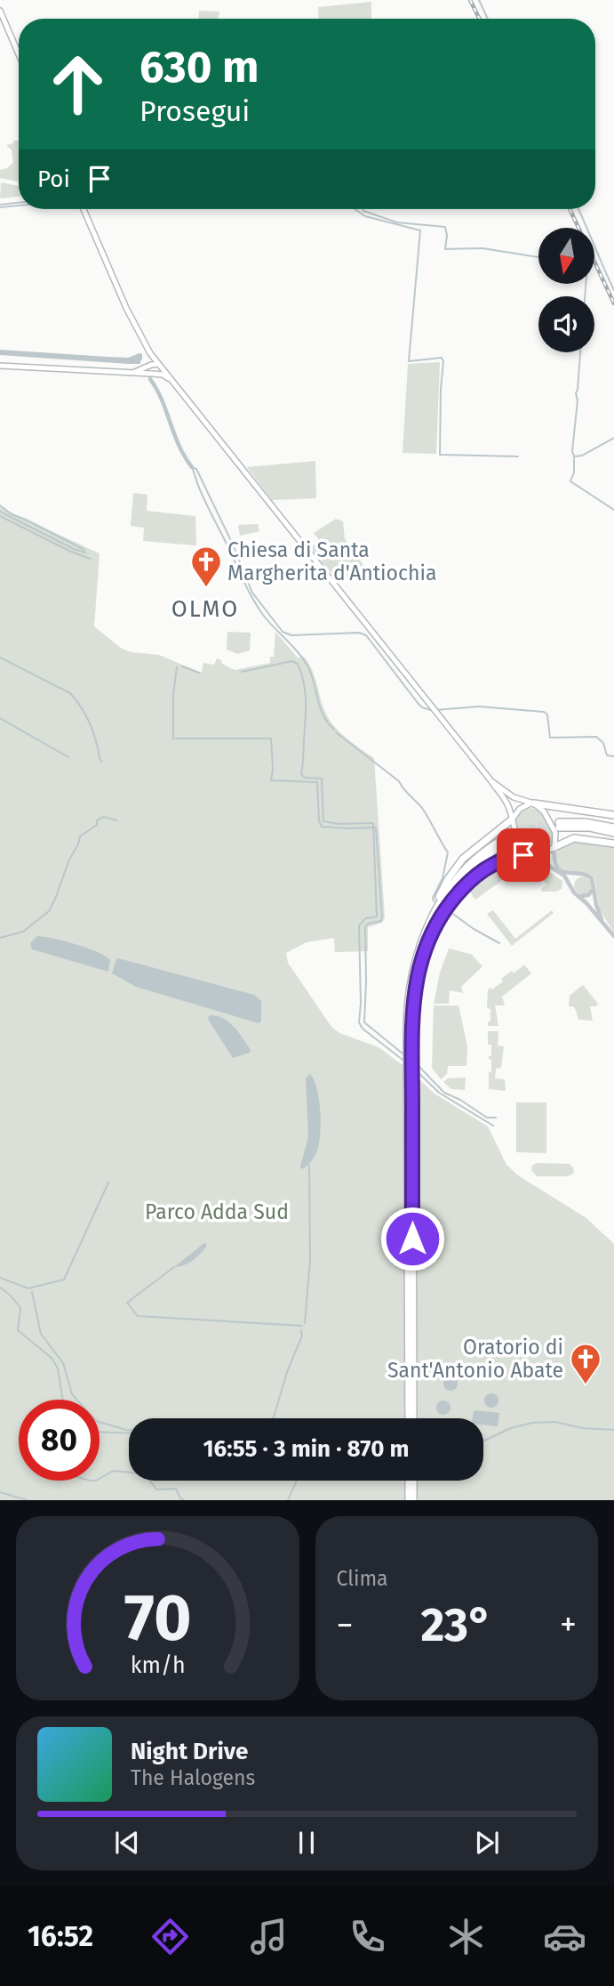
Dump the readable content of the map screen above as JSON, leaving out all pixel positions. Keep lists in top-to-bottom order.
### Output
{
  "districts": ["OLMO"],
  "parks": ["Parco Adda Sud"],
  "places": {
    "church": ["Chiesa di Santa Margherita d'Antiochia", "Oratorio di Sant'Antonio Abate"]
  },
  "north": "bottom",
  "page": {
    "turn": ["630 m", "Prosegui"],
    "then": "Poi",
    "limit": "80",
    "trip": "16:55 · 3 min · 870 m",
    "tile": "Clima",
    "heat": ["−", "23°", "+"],
    "song": ["Night Drive", "The Halogens"],
    "tabs": "16:52",
    "gauge": ["70", "km/h"]
  }
}
